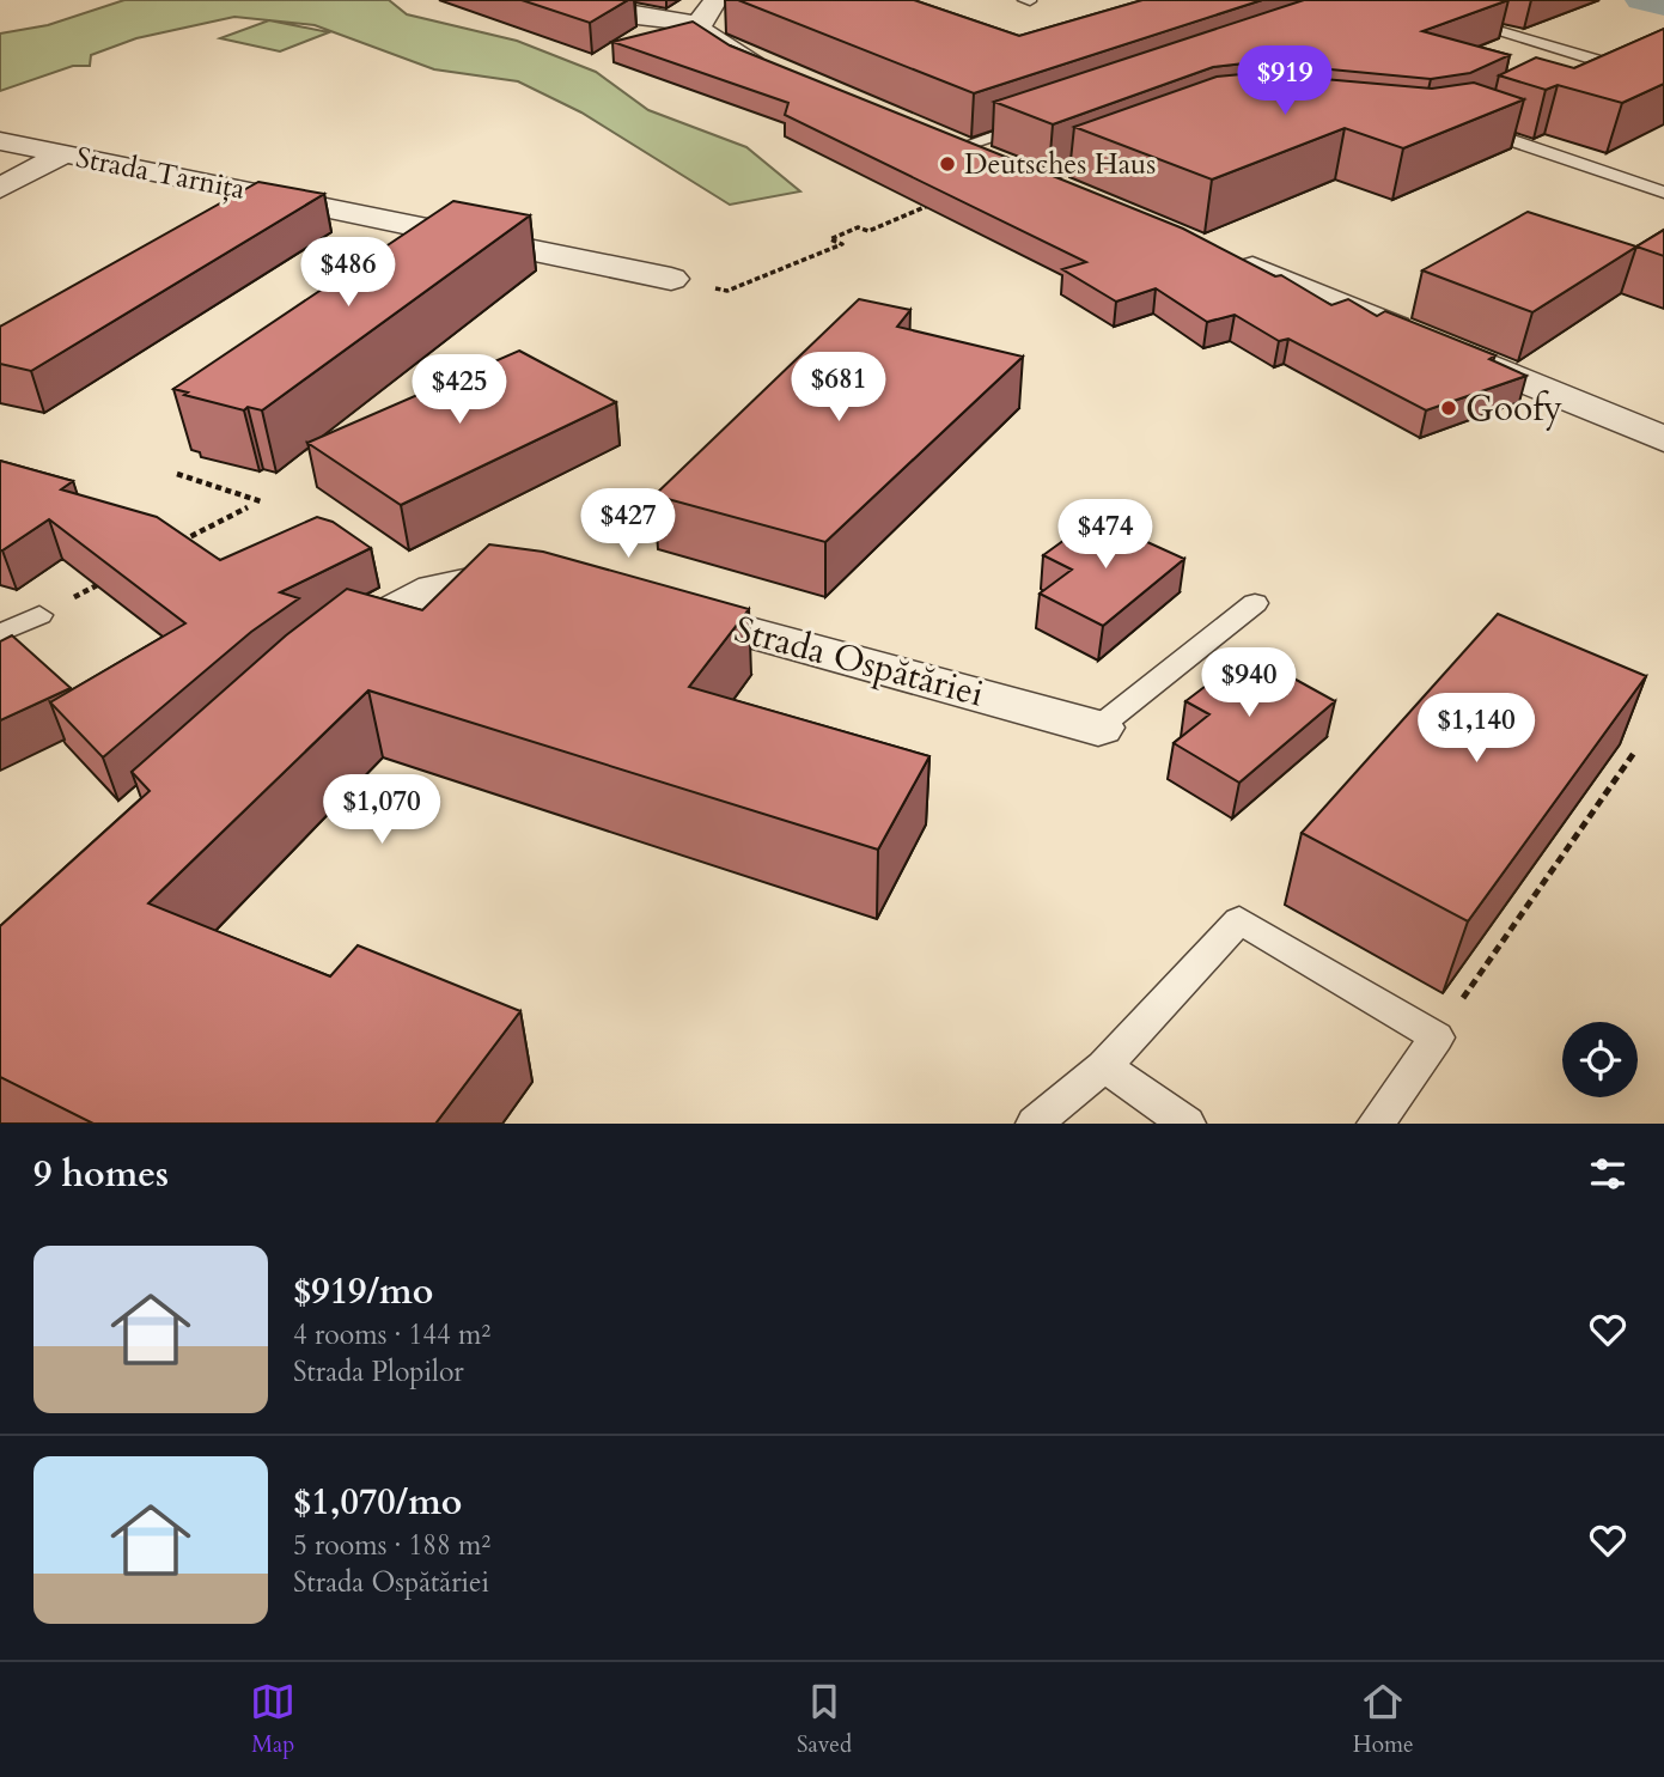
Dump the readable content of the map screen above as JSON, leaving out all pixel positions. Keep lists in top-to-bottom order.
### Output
{
  "streets": {
    "street": ["Strada Tarnița", "Strada Ospătăriei"]
  },
  "places": ["Deutsches Haus", "Goofy"],
  "page": {
    "price": [
      "$919",
      "$486",
      "$681",
      "$425",
      "$427",
      "$474",
      "$940",
      "$1,140",
      "$1,070"
    ],
    "heading": "9 homes",
    "list": [
      {
        "name": "$919/mo",
        "note": "4 rooms · 144 m² · Strada Plopilor"
      },
      {
        "name": "$1,070/mo",
        "note": "5 rooms · 188 m² · Strada Ospătăriei"
      }
    ],
    "tabs": ["Map", "Saved", "Home"]
  }
}
